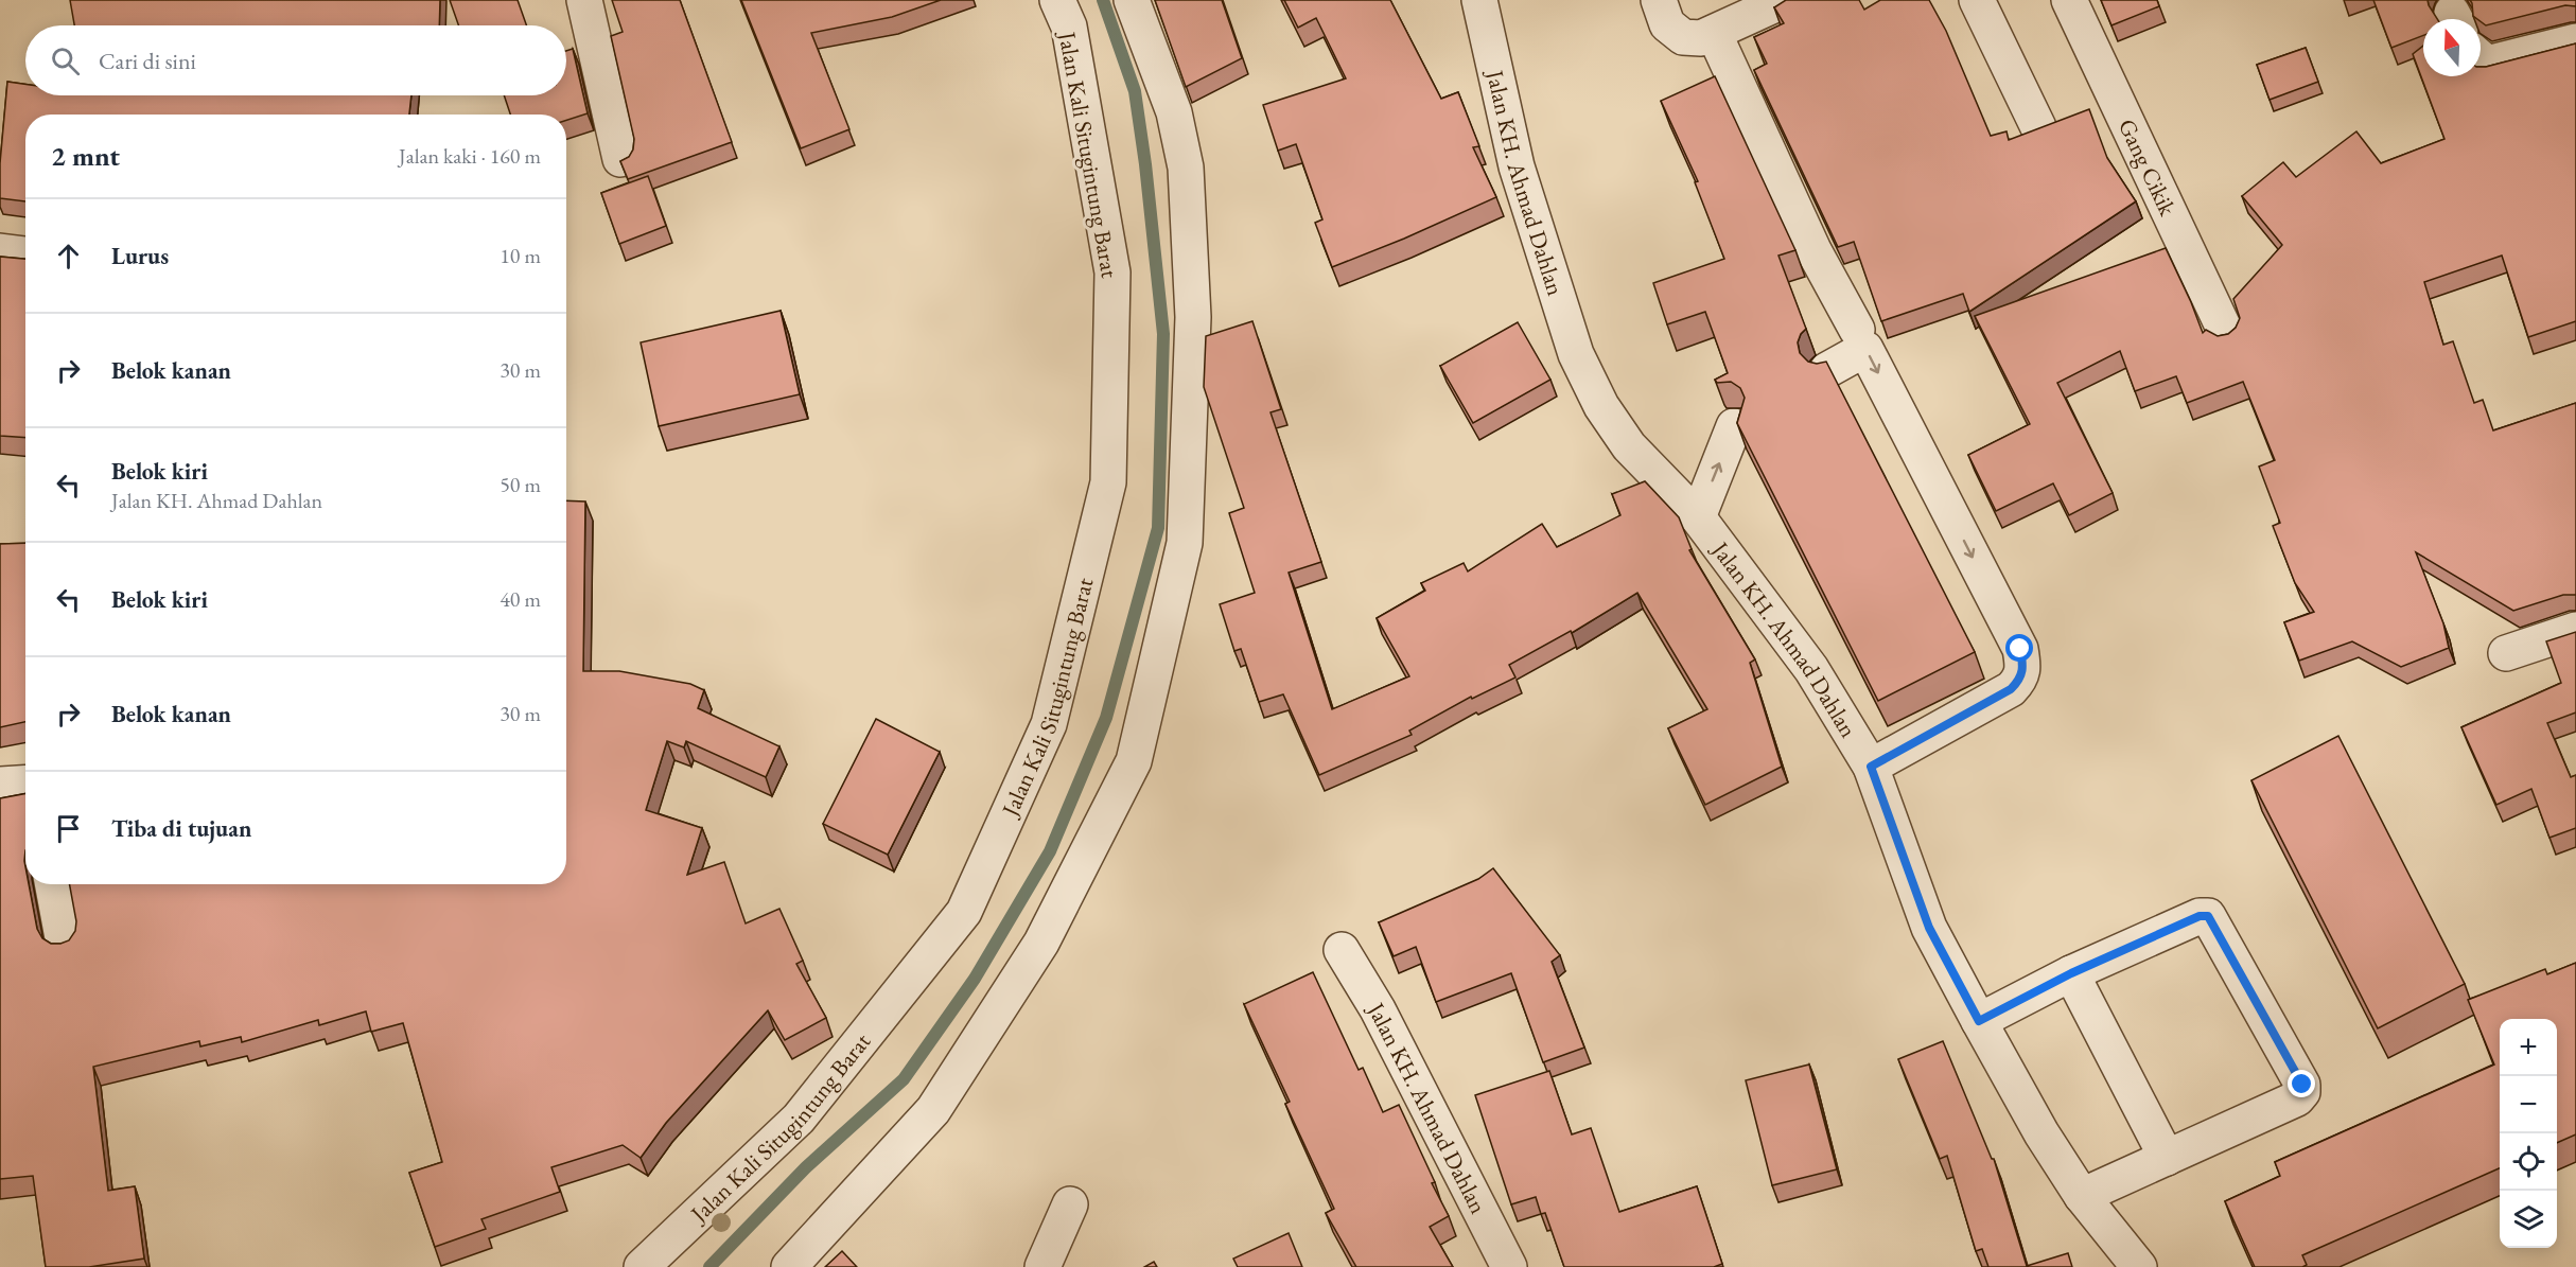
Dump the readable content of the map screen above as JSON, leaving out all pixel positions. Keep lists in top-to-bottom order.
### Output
{
  "streets": {
    "street": ["Jalan Kali Situgintung Barat", "Gang Cikik", "Jalan KH. Ahmad Dahlan"]
  },
  "north": "top",
  "page": {
    "search": "Cari di sini",
    "heading": ["2 mnt", "Jalan kaki · 160 m"],
    "list": [
      ["Lurus", "10 m"],
      ["Belok kanan", "30 m"],
      ["Belok kiri", "Jalan KH. Ahmad Dahlan", "50 m"],
      ["Belok kiri", "40 m"],
      ["Belok kanan", "30 m"],
      "Tiba di tujuan"
    ],
    "map_buttons": ["+", "−"]
  }
}
